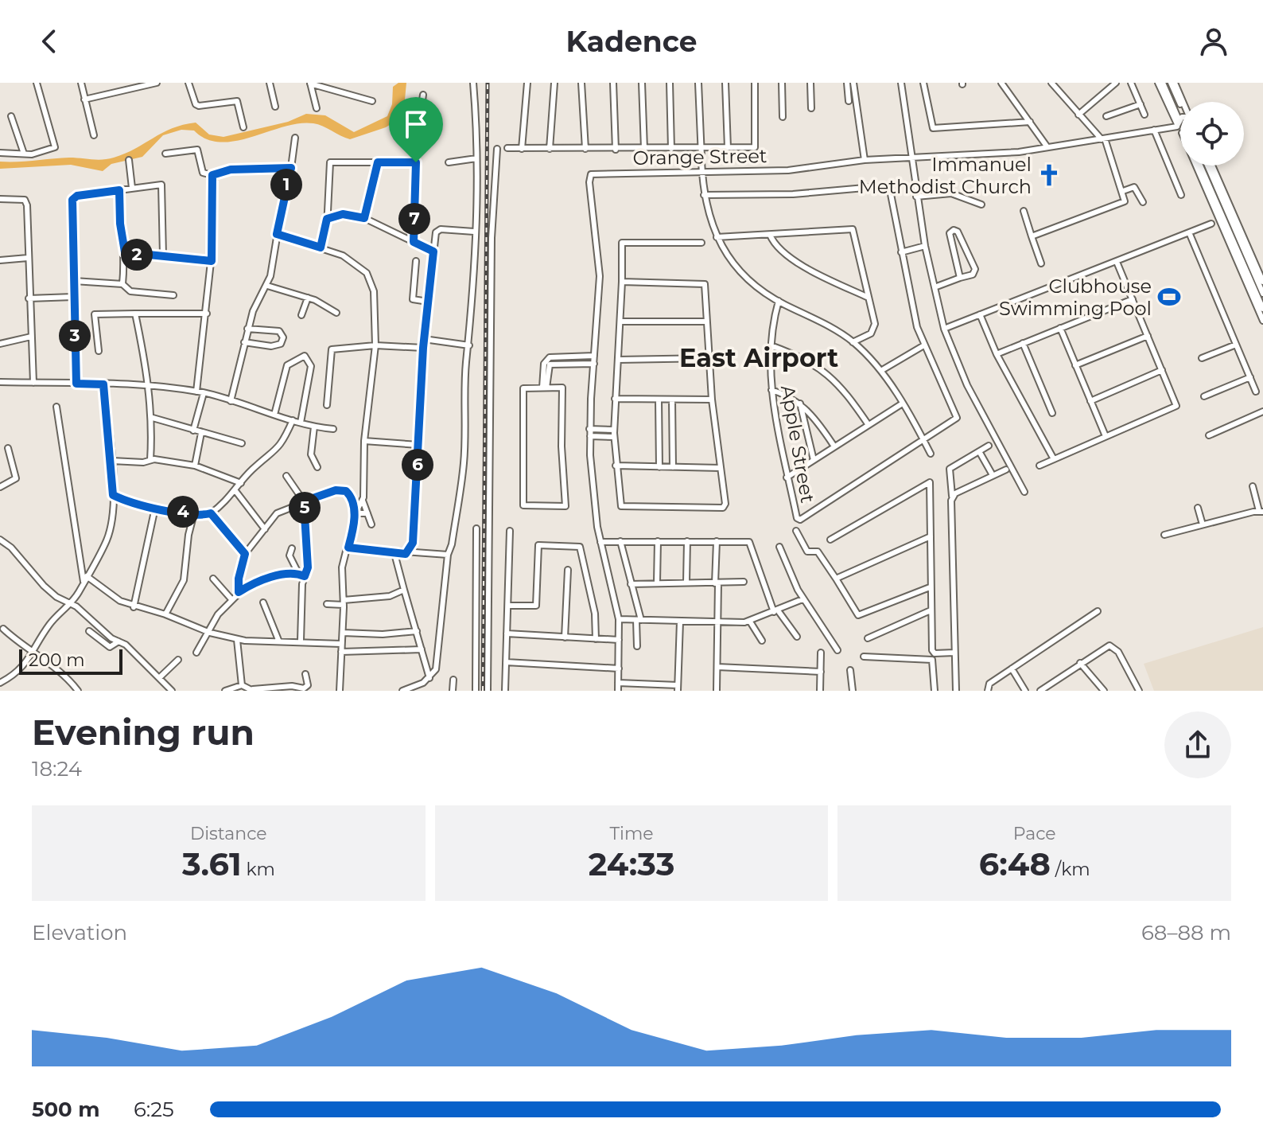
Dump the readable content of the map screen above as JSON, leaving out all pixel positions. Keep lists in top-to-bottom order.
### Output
{
  "streets": {
    "street": ["Orange Street", "Apple Street"]
  },
  "districts": ["East Airport"],
  "places": {
    "church": ["Immanuel Methodist Church"],
    "sports": ["Clubhouse Swimming Pool"]
  },
  "scale_bar": "200 m",
  "page": {
    "header": "Kadence",
    "pins": [
      "1",
      "7",
      "2",
      "3",
      "6",
      "5",
      "4"
    ],
    "scale": "200 m",
    "heading": ["Evening run", "18:24"],
    "stats": [
      ["Distance", "3.61 km"],
      ["Time", "24:33"],
      ["Pace", "6:48 /km"]
    ],
    "chart": ["Elevation", "68–88 m"],
    "list": [
      {
        "name": "500 m",
        "note": "6:25"
      }
    ]
  }
}
